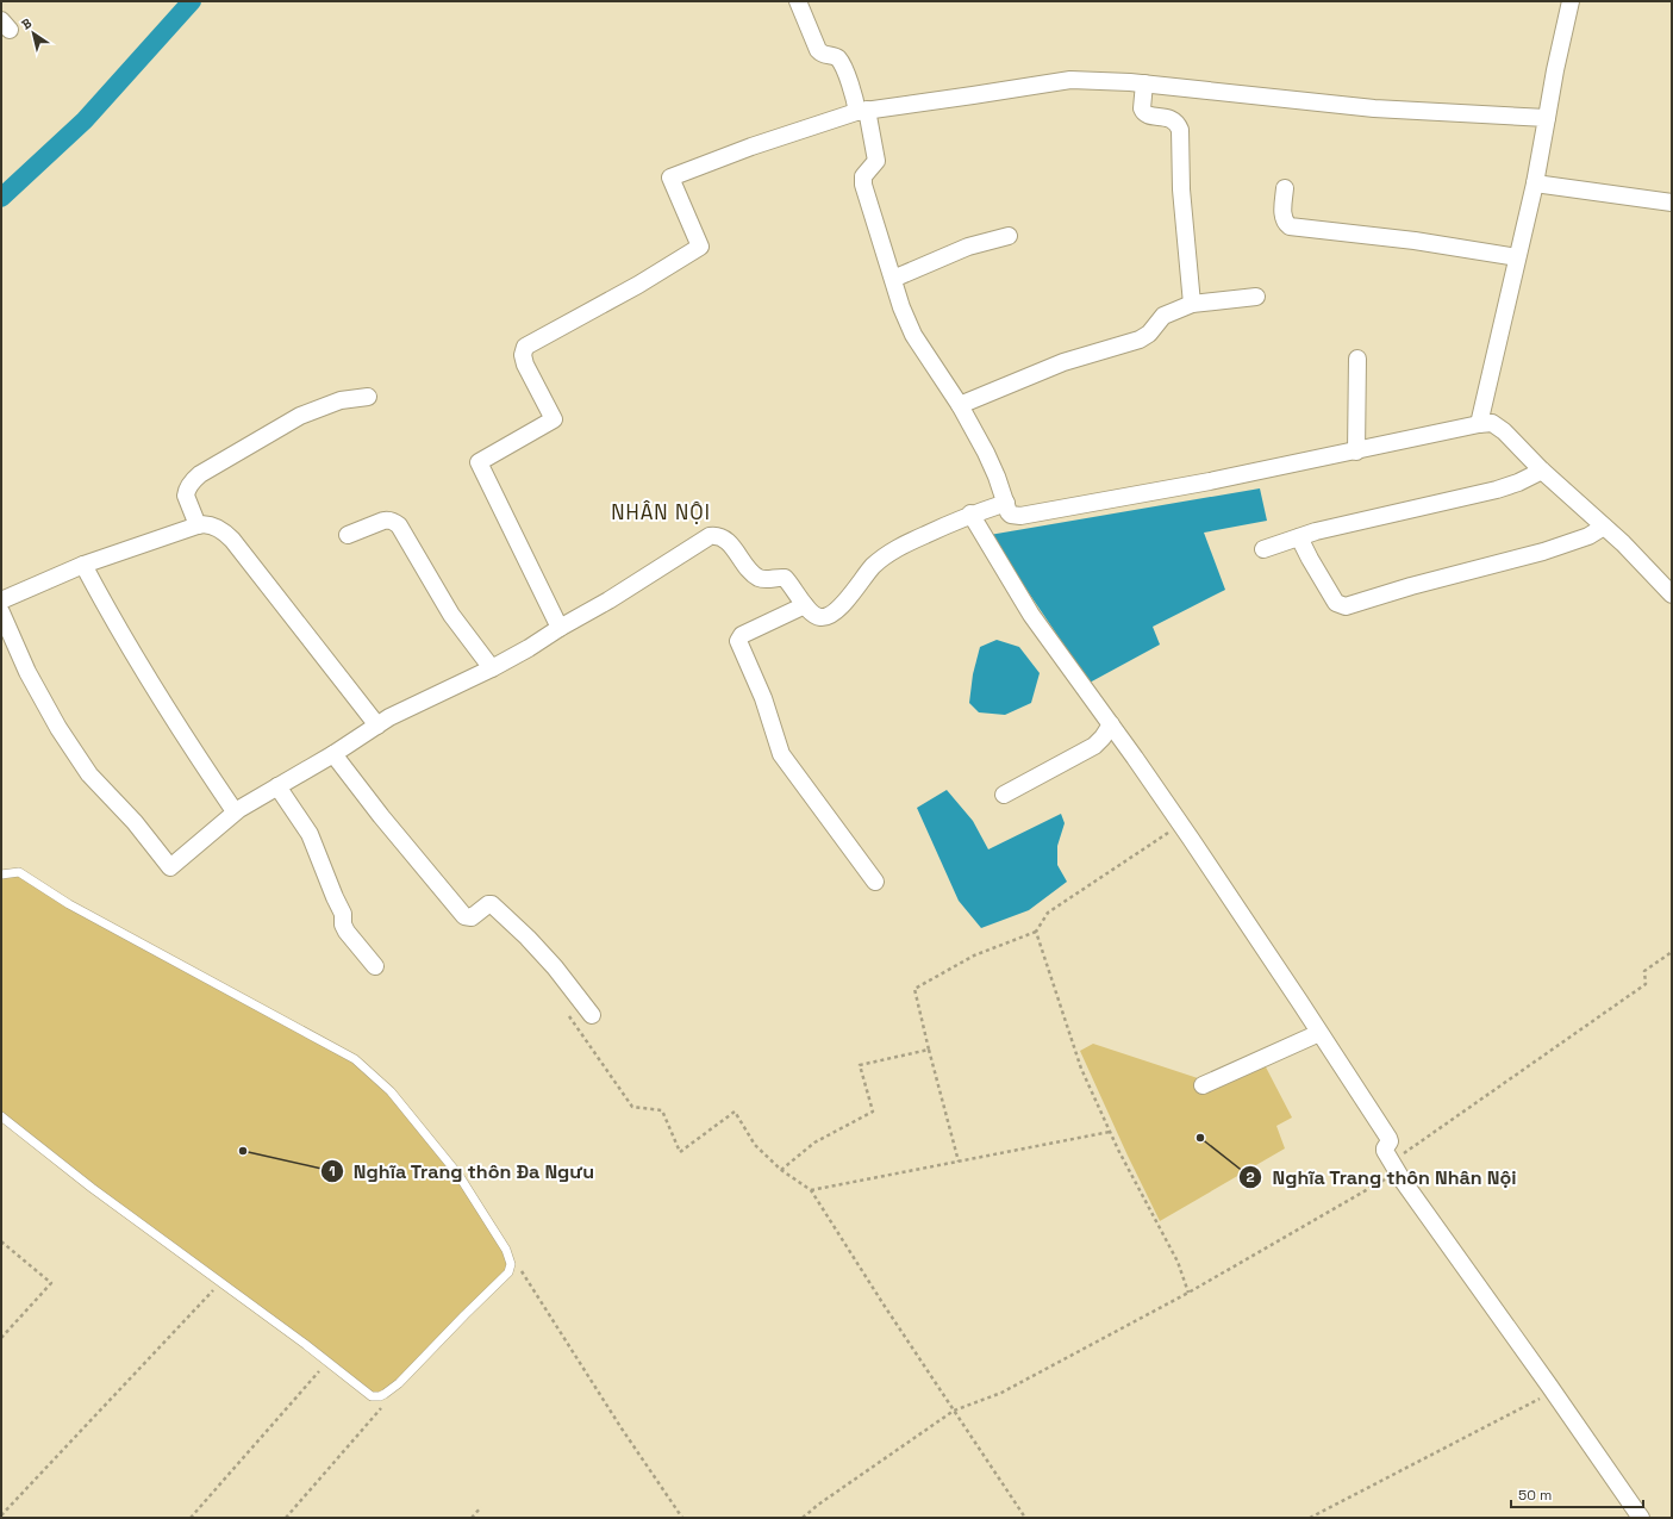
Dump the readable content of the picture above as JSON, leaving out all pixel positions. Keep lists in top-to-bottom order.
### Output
{
  "districts": ["NHÂN NỘI"],
  "places": ["Nghĩa Trang thôn Nhân Nội", "Nghĩa Trang thôn Đa Ngưu"],
  "scale_bar": "50 m",
  "north": "top left"
}
